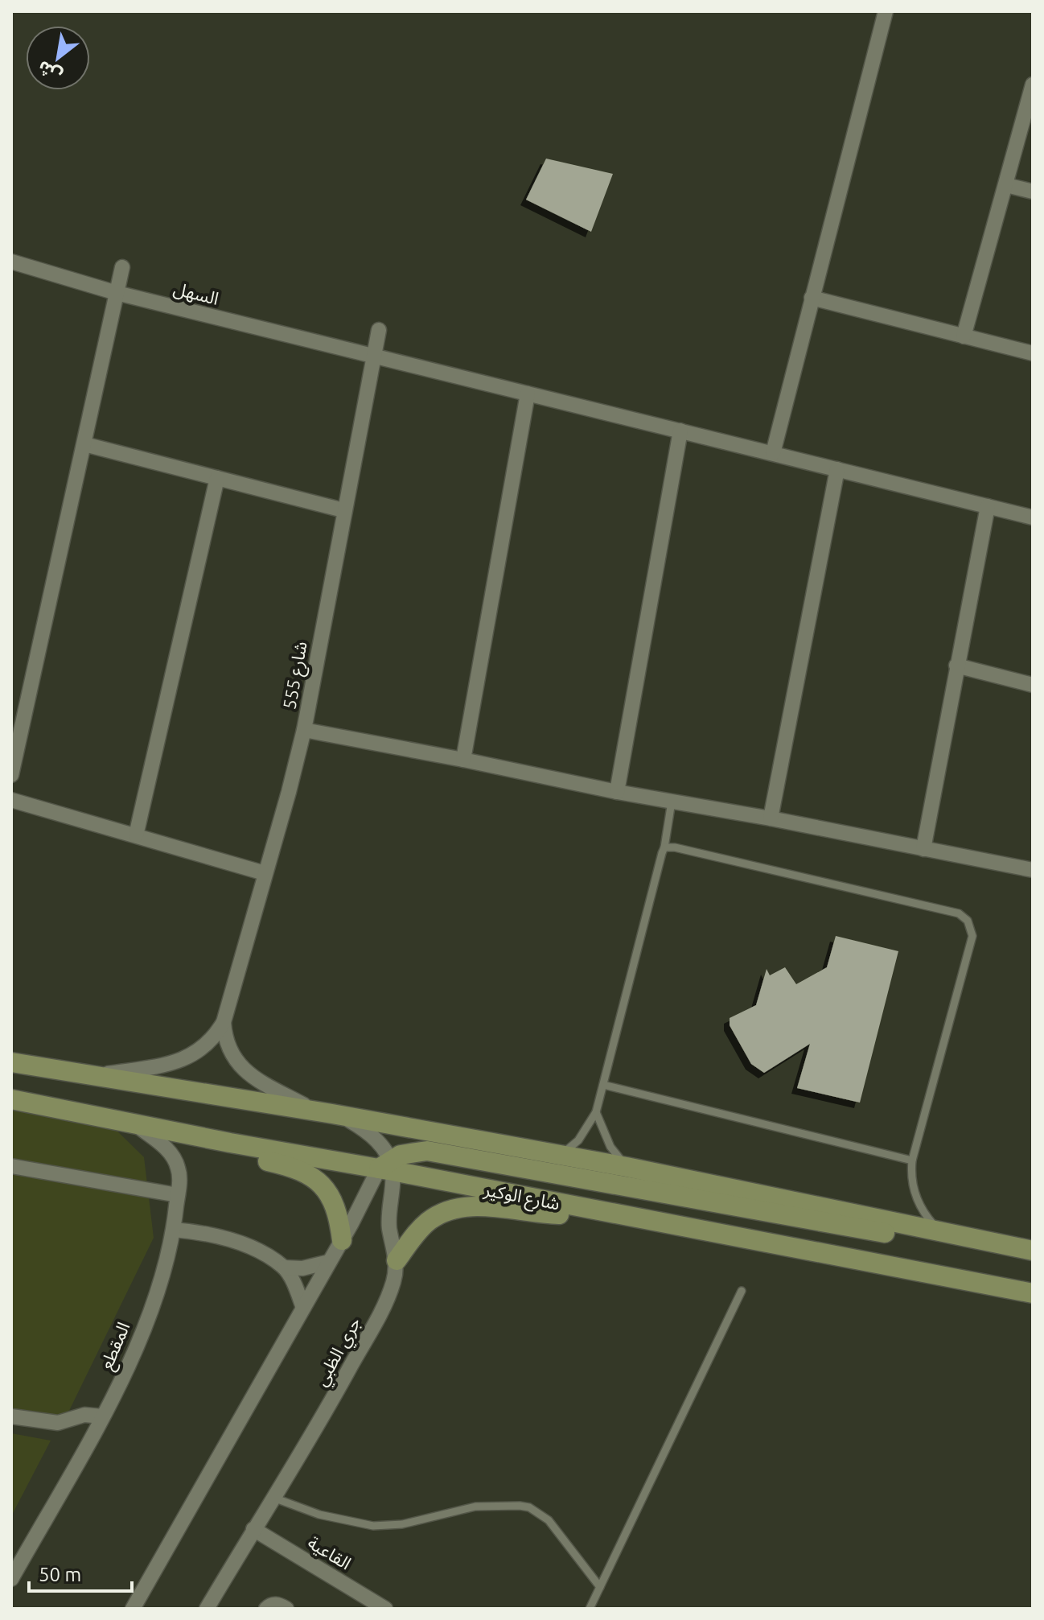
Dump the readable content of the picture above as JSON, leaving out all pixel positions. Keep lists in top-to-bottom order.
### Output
{
  "streets": {
    "main road": ["شارع الوكير"],
    "street": [
      "السهل",
      "شارع 555",
      "المقطع",
      "جري الظبي",
      "القاعية"
    ]
  },
  "crossings": [
    ["السهل", "شارع 555"],
    ["شارع الوكير", "المقطع"],
    ["شارع الوكير", "جري الظبي"],
    ["جري الظبي", "القاعية"]
  ],
  "scale_bar": "50 m",
  "north": "bottom left"
}
